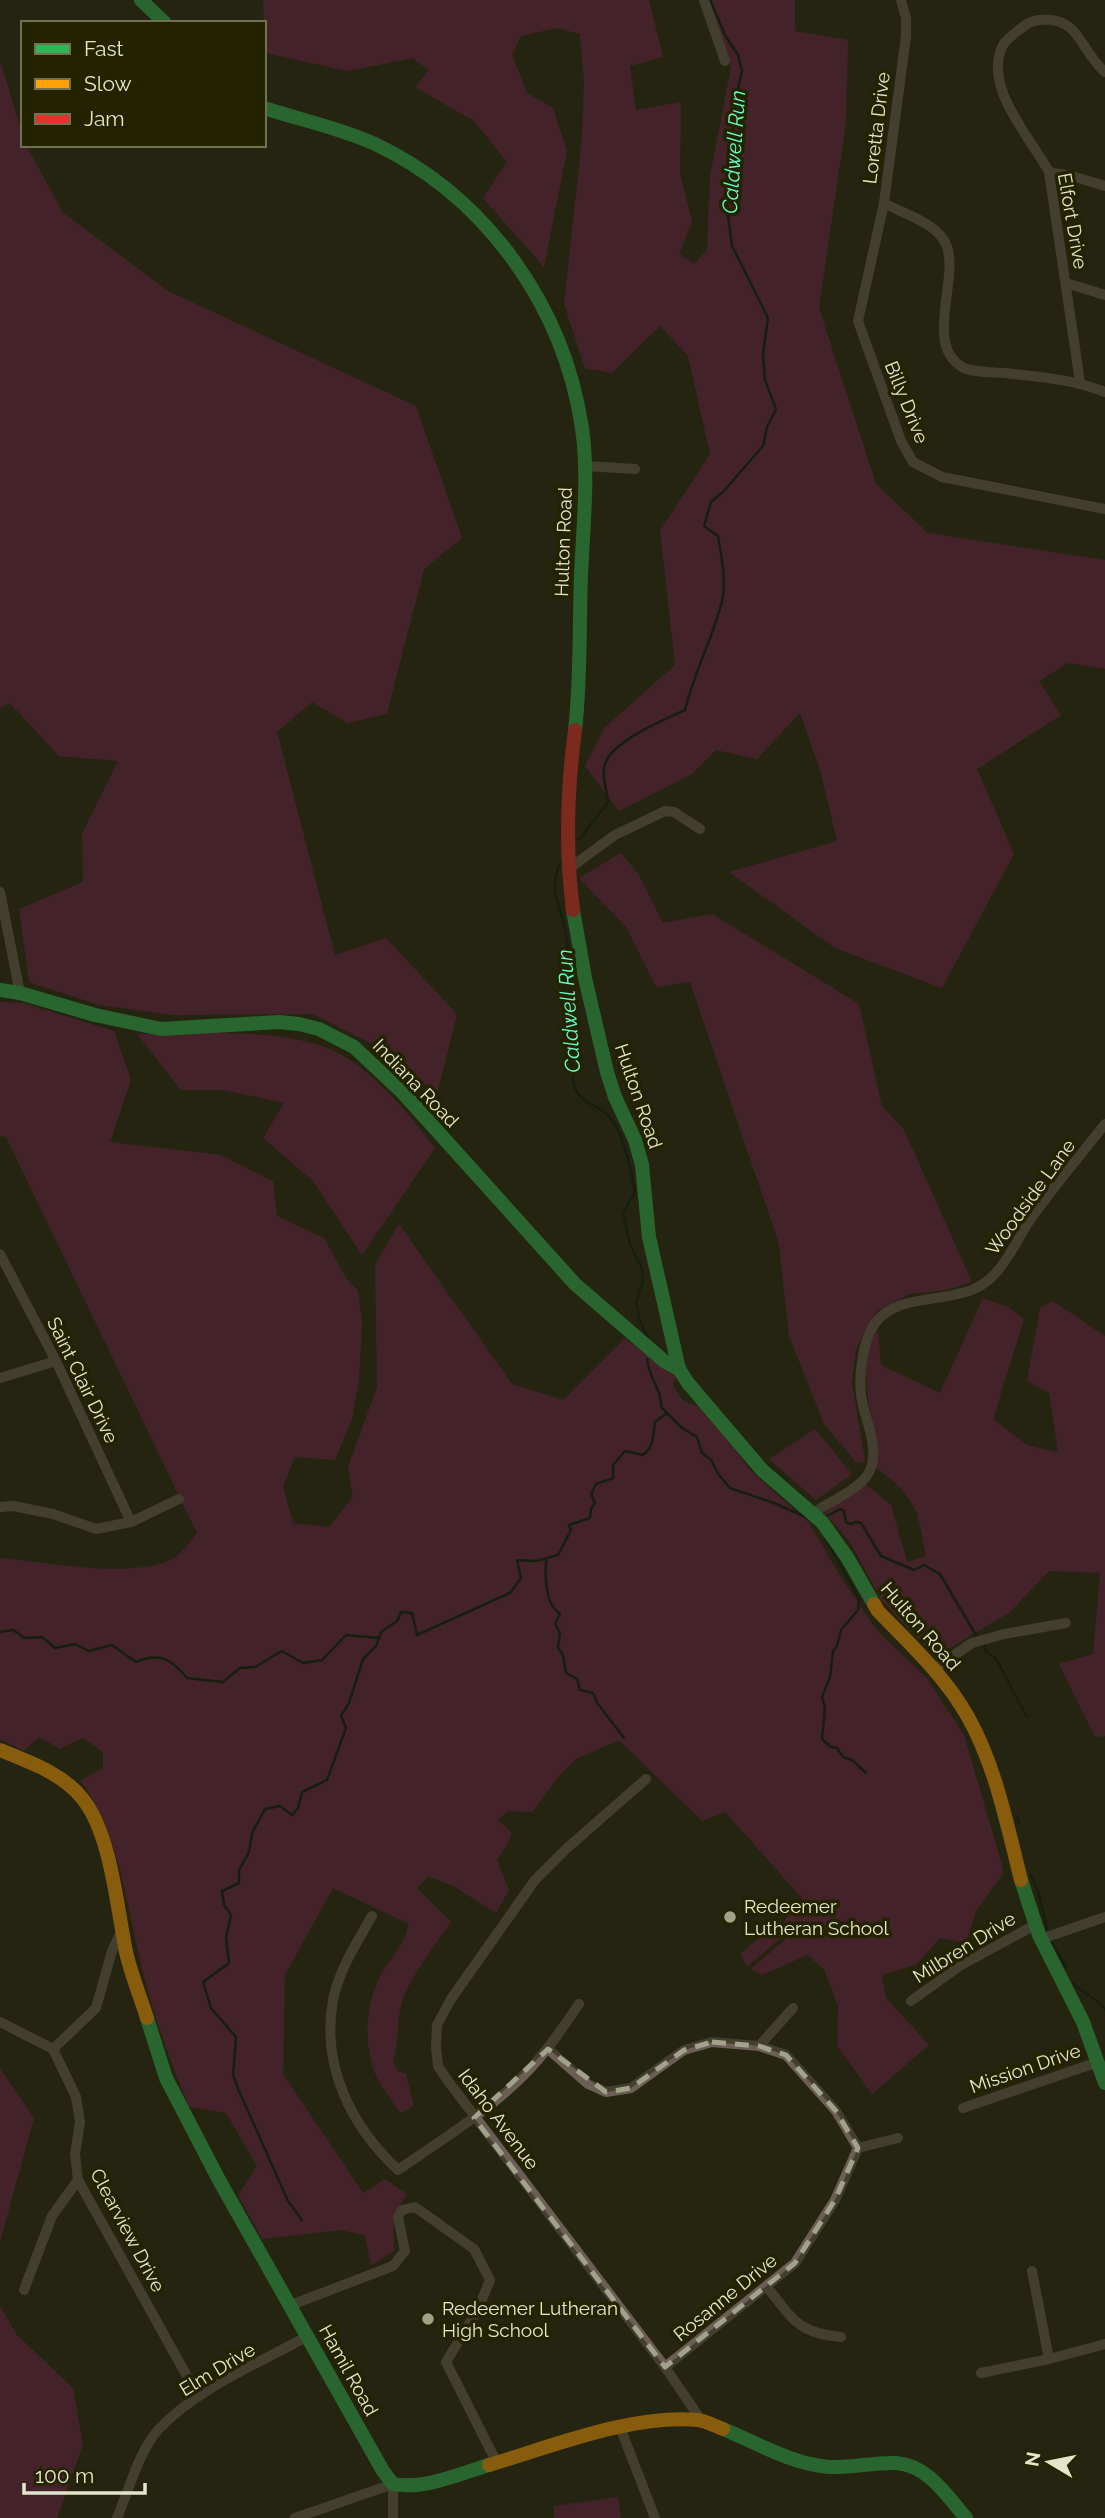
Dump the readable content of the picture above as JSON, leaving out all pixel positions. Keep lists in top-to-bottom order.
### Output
{
  "streets": {
    "main road": ["Hulton Road", "Indiana Road", "Hamil Road"],
    "street": [
      "Loretta Drive",
      "Elfort Drive",
      "Billy Drive",
      "Woodside Lane",
      "Saint Clair Drive",
      "Milbren Drive",
      "Mission Drive",
      "Idaho Avenue",
      "Clearview Drive",
      "Rosanne Drive",
      "Elm Drive"
    ]
  },
  "crossings": [
    ["Loretta Drive", "Elfort Drive"],
    ["Loretta Drive", "Billy Drive"],
    ["Hulton Road", "Indiana Road"],
    ["Hulton Road", "Woodside Lane"],
    ["Hulton Road", "Milbren Drive"],
    ["Hulton Road", "Mission Drive"],
    ["Idaho Avenue", "Rosanne Drive"],
    ["Clearview Drive", "Elm Drive"],
    ["Elm Drive", "Hamil Road"]
  ],
  "water": ["Caldwell Run"],
  "places": ["Redeemer Lutheran School", "Redeemer Lutheran High School"],
  "legend": ["Fast", "Slow", "Jam"],
  "scale_bar": "100 m",
  "north": "left"
}
